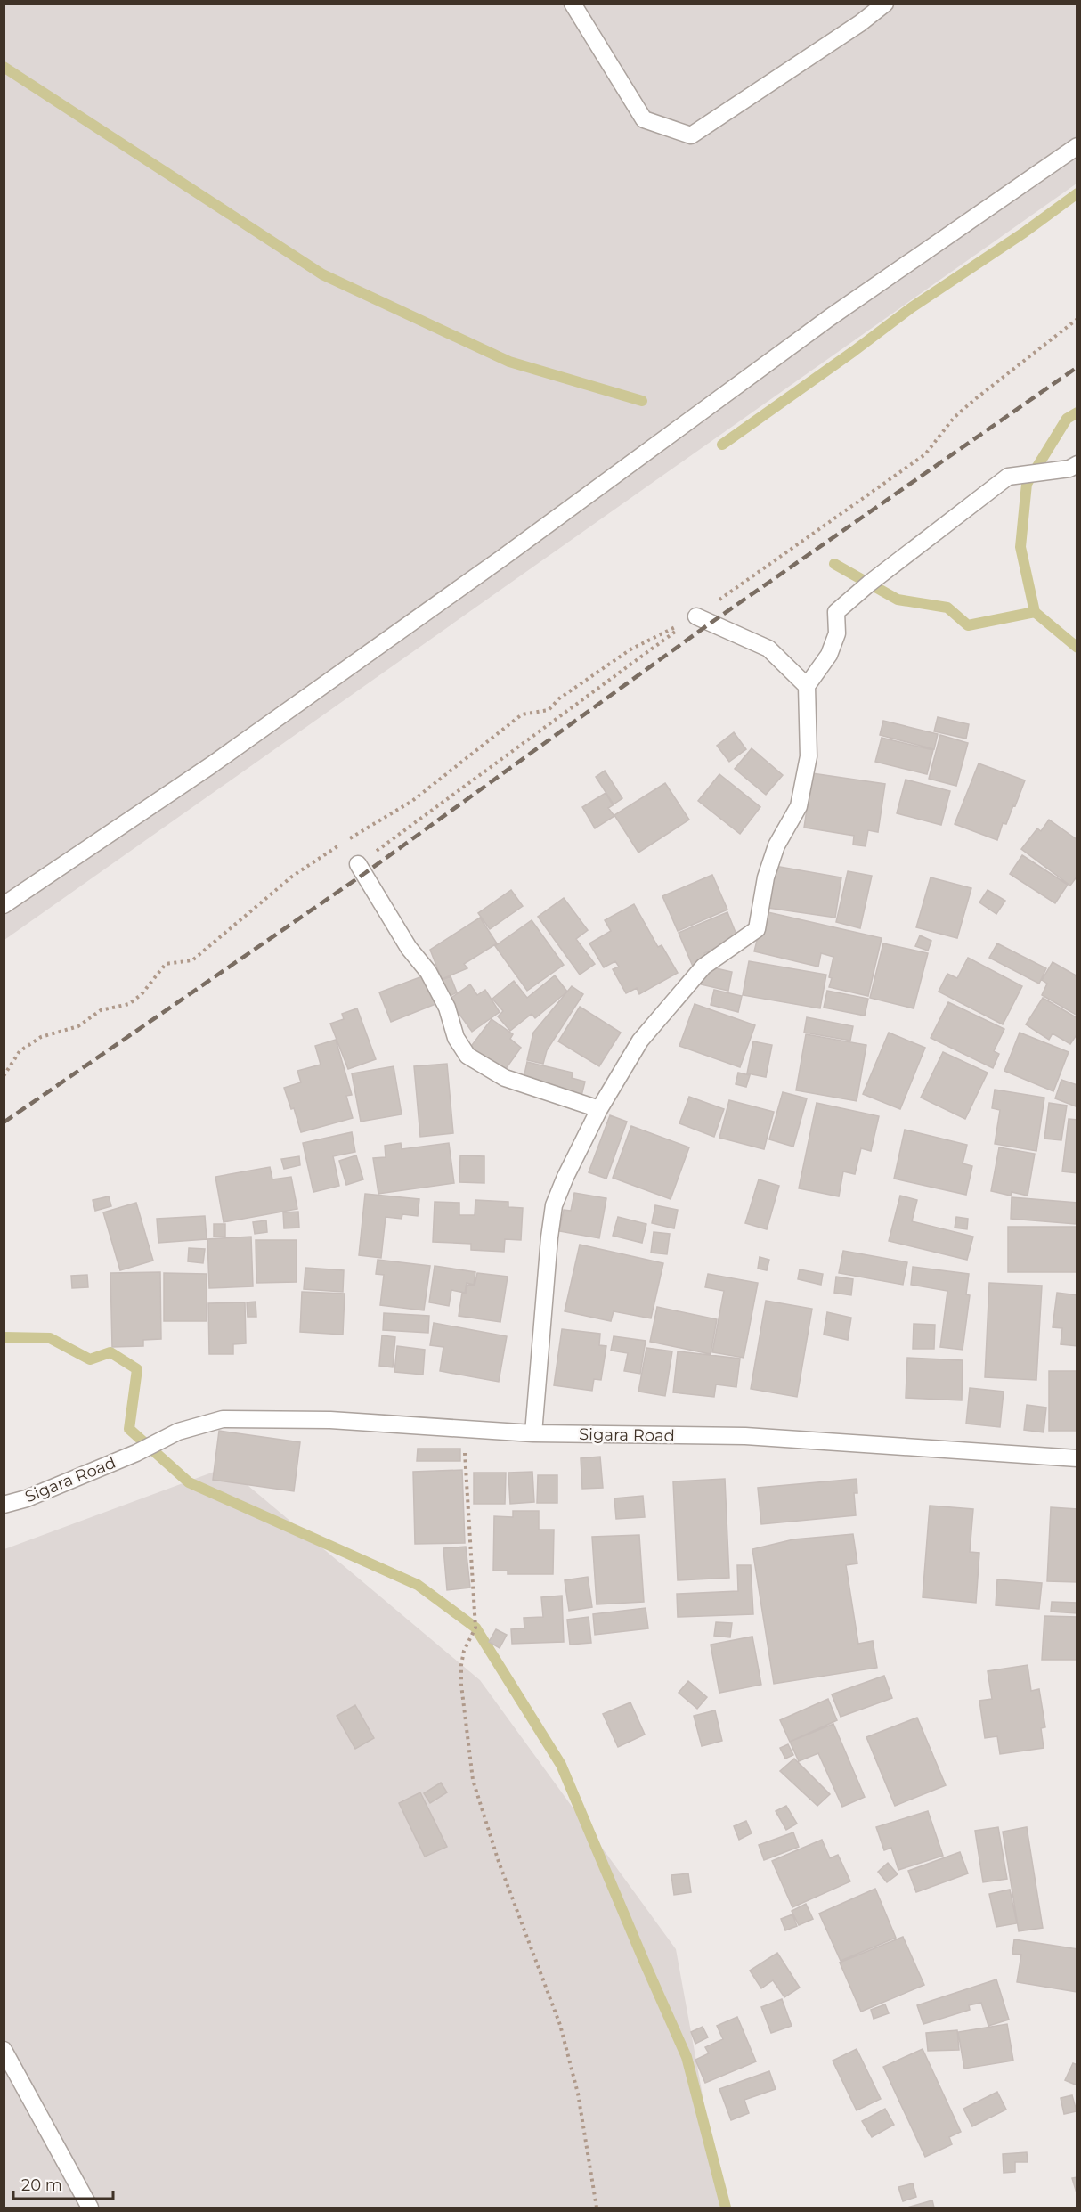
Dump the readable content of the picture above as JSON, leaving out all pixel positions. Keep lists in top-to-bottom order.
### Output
{
  "streets": {
    "street": ["Sigara Road"]
  },
  "scale_bar": "20 m"
}
